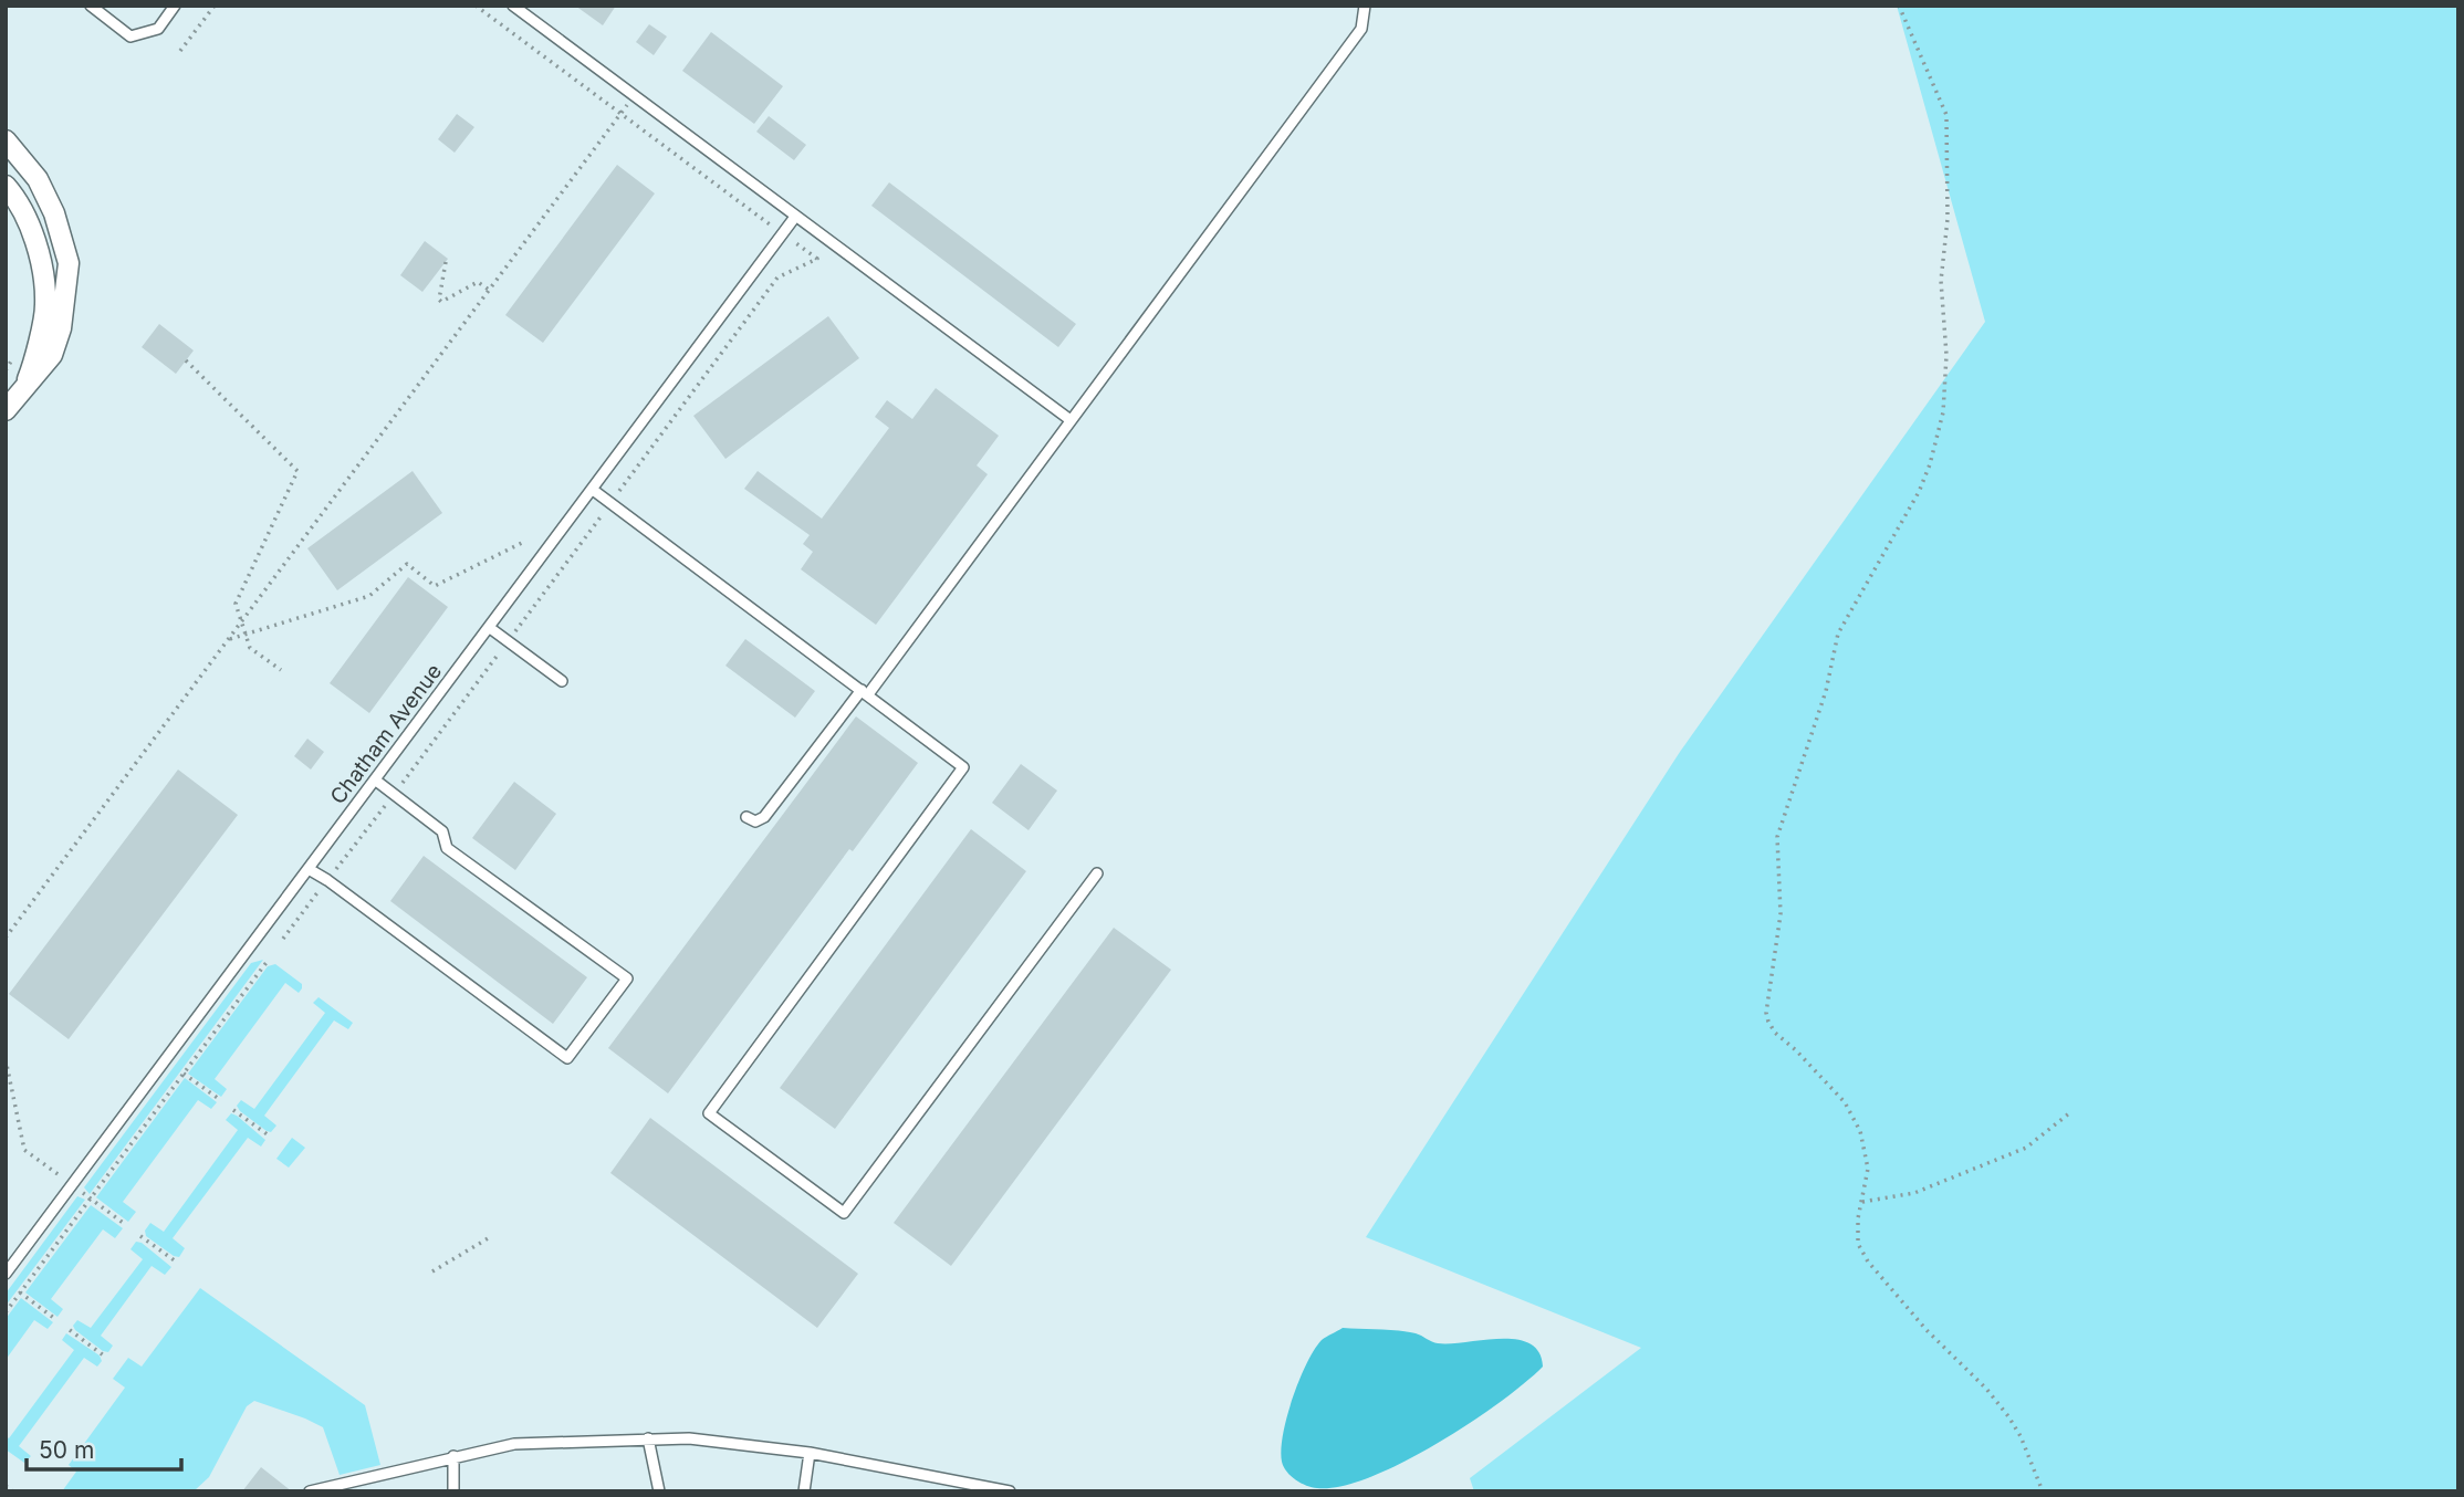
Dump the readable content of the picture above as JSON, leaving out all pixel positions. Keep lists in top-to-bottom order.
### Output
{
  "streets": {
    "lane": ["Chatham Avenue"]
  },
  "scale_bar": "50 m"
}
